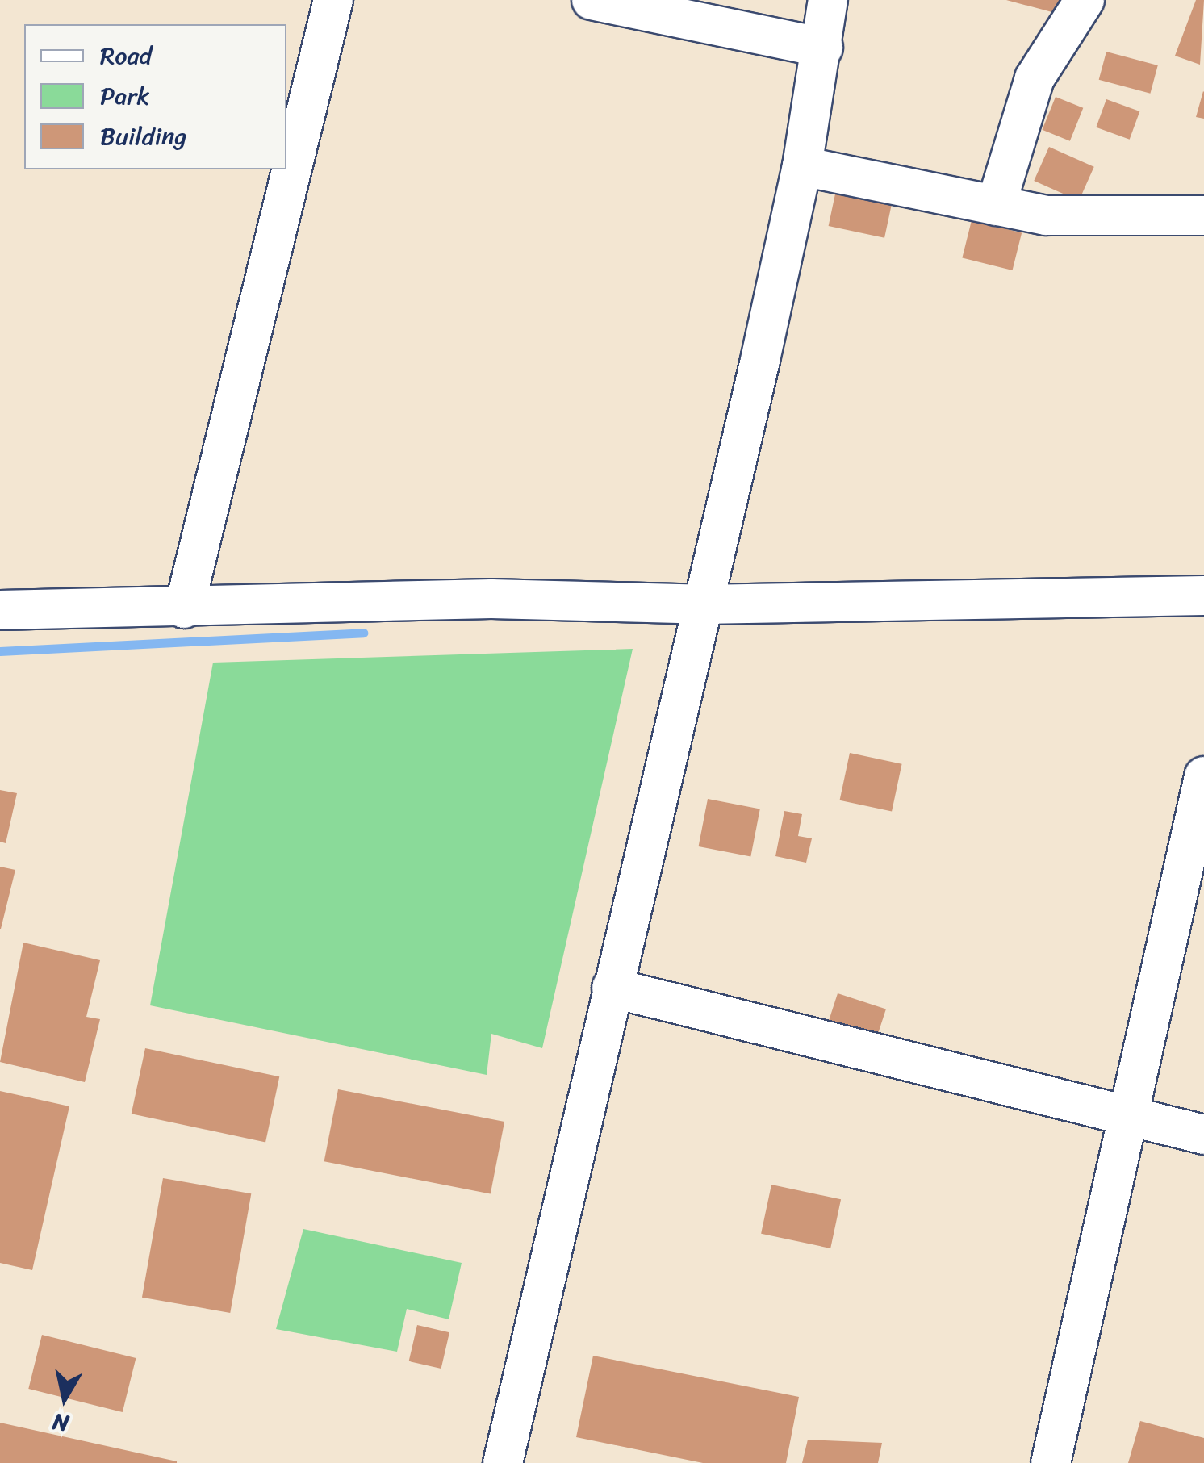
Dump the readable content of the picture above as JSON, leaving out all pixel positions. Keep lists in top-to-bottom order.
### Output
{
  "legend": ["Road", "Park", "Building"],
  "north": "bottom"
}
